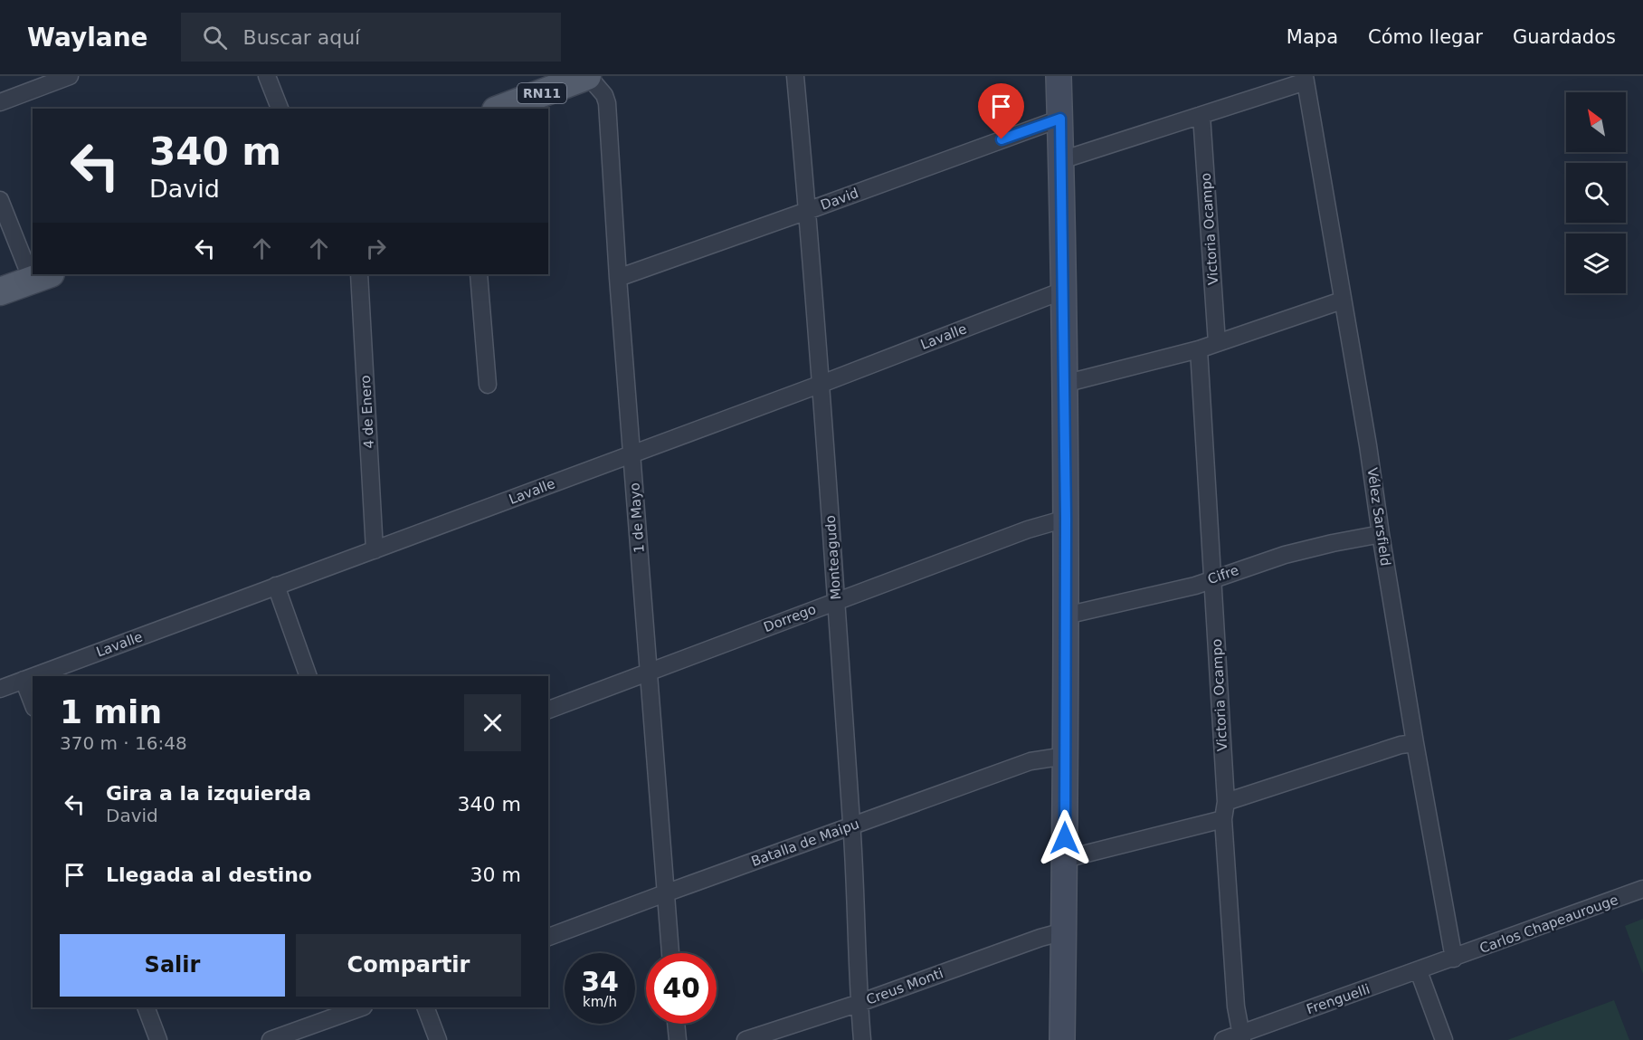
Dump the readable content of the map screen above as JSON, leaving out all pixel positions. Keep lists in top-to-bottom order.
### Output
{
  "streets": {
    "main road": ["RN11"],
    "street": [
      "David",
      "Victoria Ocampo",
      "Lavalle",
      "4 de Enero",
      "Vélez Sarsfield",
      "1 de Mayo",
      "Monteagudo",
      "Cifre",
      "Dorrego",
      "Batalla de Maipu",
      "Carlos Chapeaurouge",
      "Creus Monti",
      "Frenguelli"
    ]
  },
  "crossings": [
    ["RN11", "1 de Mayo"],
    ["David", "1 de Mayo"],
    ["David", "Monteagudo"],
    ["Victoria Ocampo", "Cifre"],
    ["Victoria Ocampo", "Frenguelli"],
    ["Lavalle", "4 de Enero"],
    ["Lavalle", "1 de Mayo"],
    ["Lavalle", "Monteagudo"],
    ["Vélez Sarsfield", "Cifre"],
    ["Vélez Sarsfield", "Carlos Chapeaurouge"],
    ["Vélez Sarsfield", "Frenguelli"],
    ["1 de Mayo", "Dorrego"],
    ["1 de Mayo", "Batalla de Maipu"],
    ["Monteagudo", "Dorrego"],
    ["Monteagudo", "Batalla de Maipu"],
    ["Monteagudo", "Creus Monti"],
    ["Carlos Chapeaurouge", "Frenguelli"]
  ],
  "north": "top left",
  "page": {
    "header": "Waylane",
    "search": "Buscar aquí",
    "nav": ["Mapa", "Cómo llegar", "Guardados"],
    "turn": ["340 m", "David"],
    "heading": ["1 min", "370 m · 16:48"],
    "list": [
      {
        "name": "Gira a la izquierda",
        "note": "David",
        "value": "340 m"
      },
      {
        "name": "Llegada al destino",
        "value": "30 m"
      }
    ],
    "buttons": ["Salir", "Compartir"],
    "speed": "34 km/h",
    "limit": "40"
  }
}
